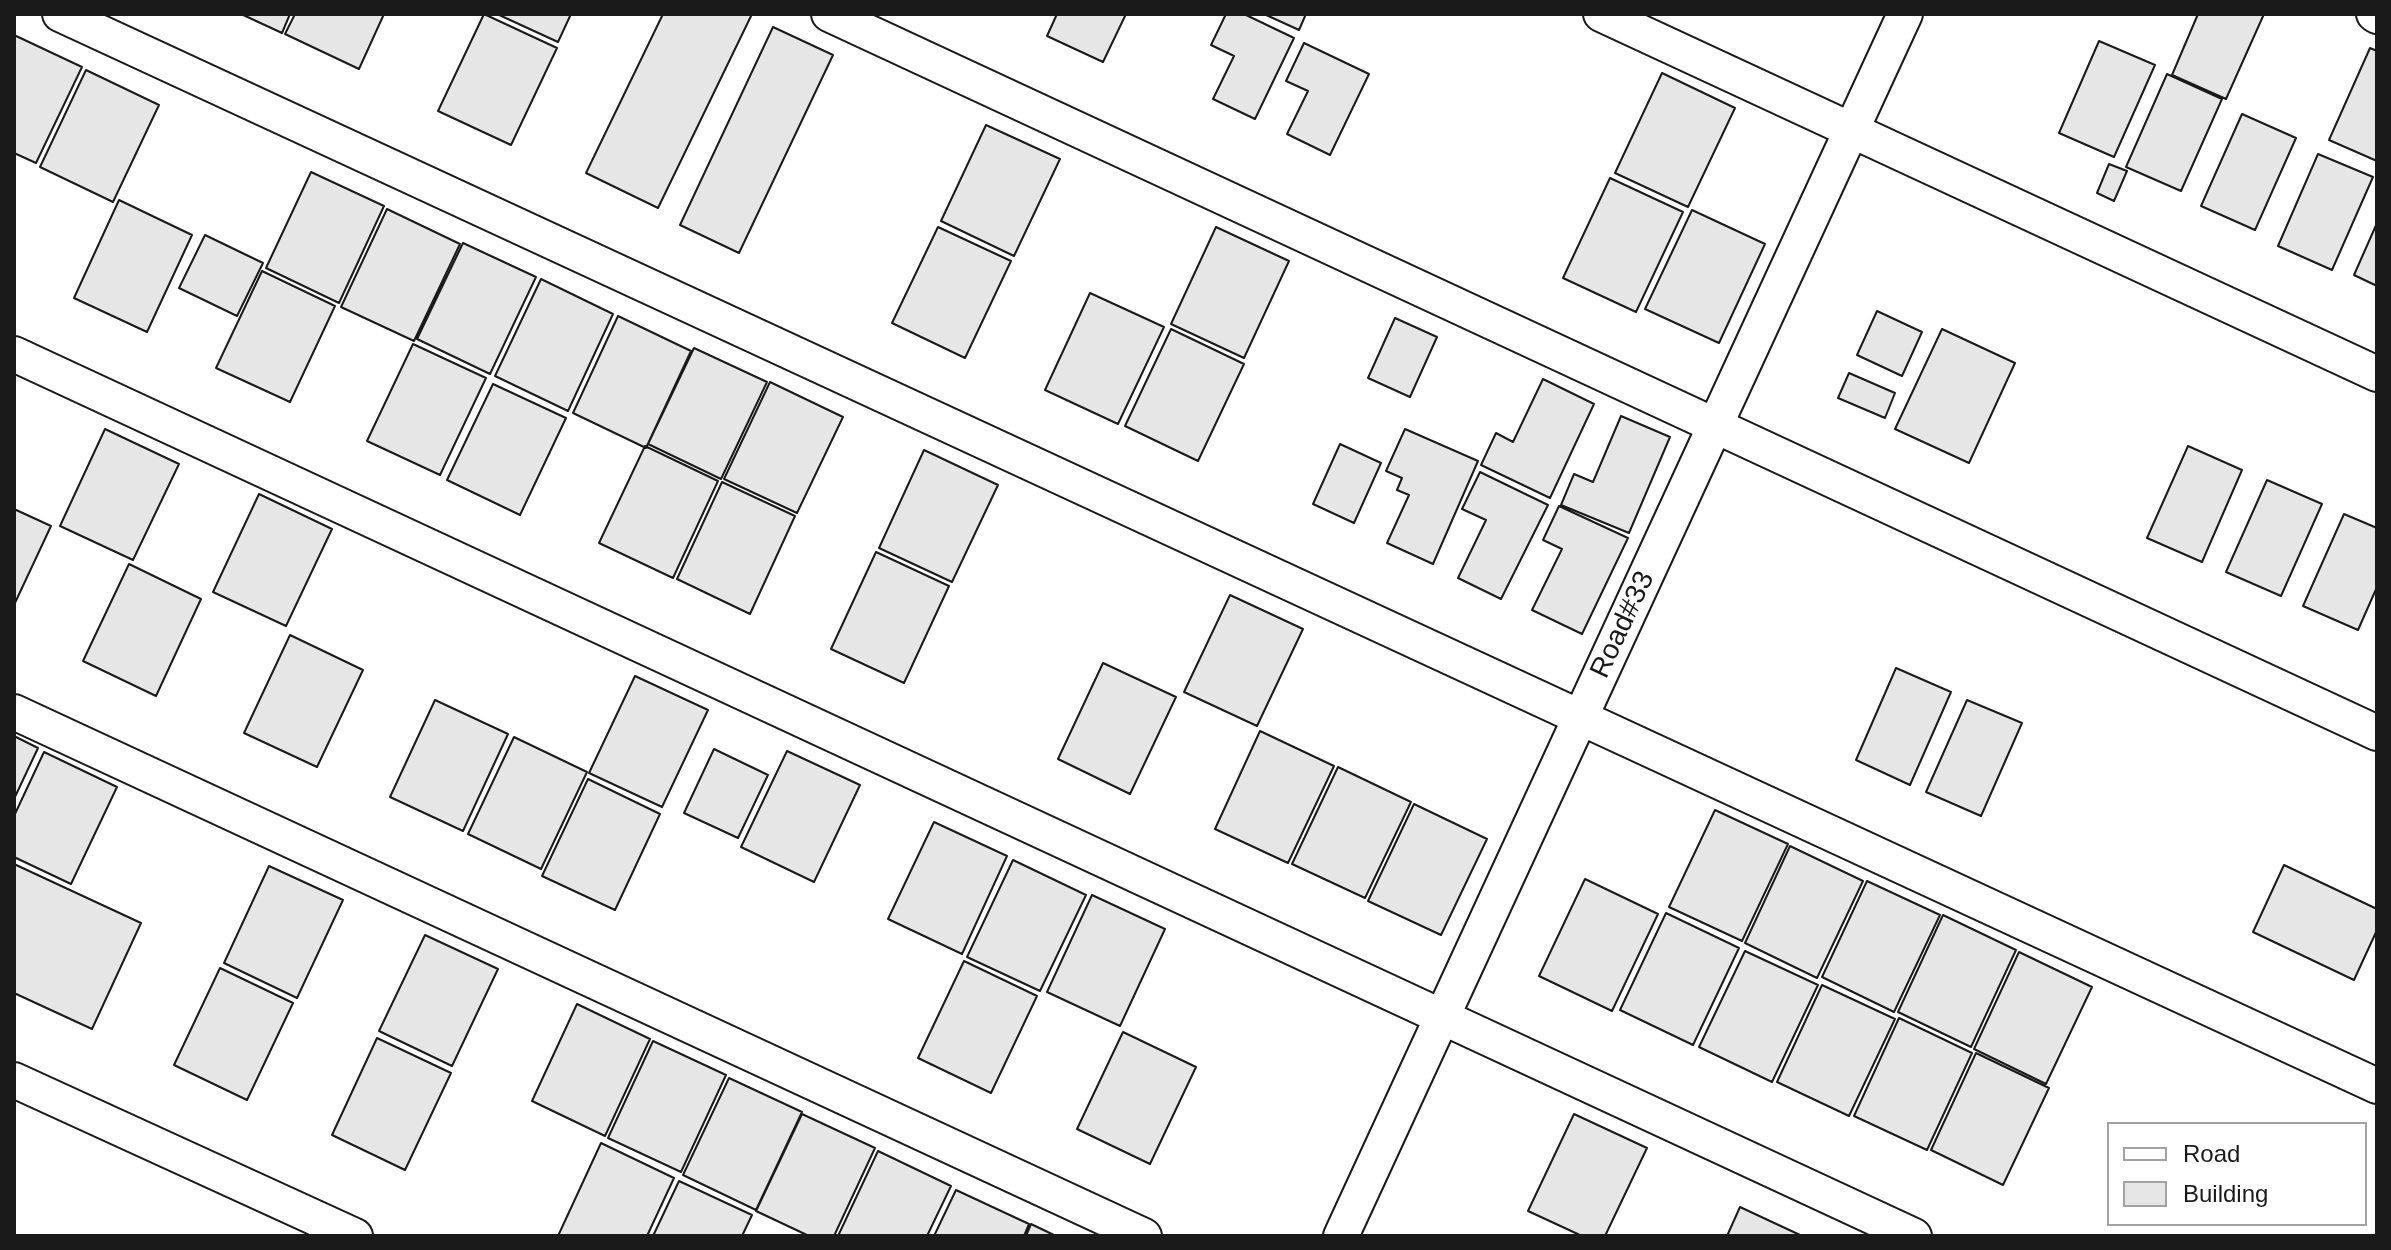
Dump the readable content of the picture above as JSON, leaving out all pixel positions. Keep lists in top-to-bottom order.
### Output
{
  "streets": {
    "street": ["Road#33"]
  },
  "legend": ["Road", "Building"]
}
